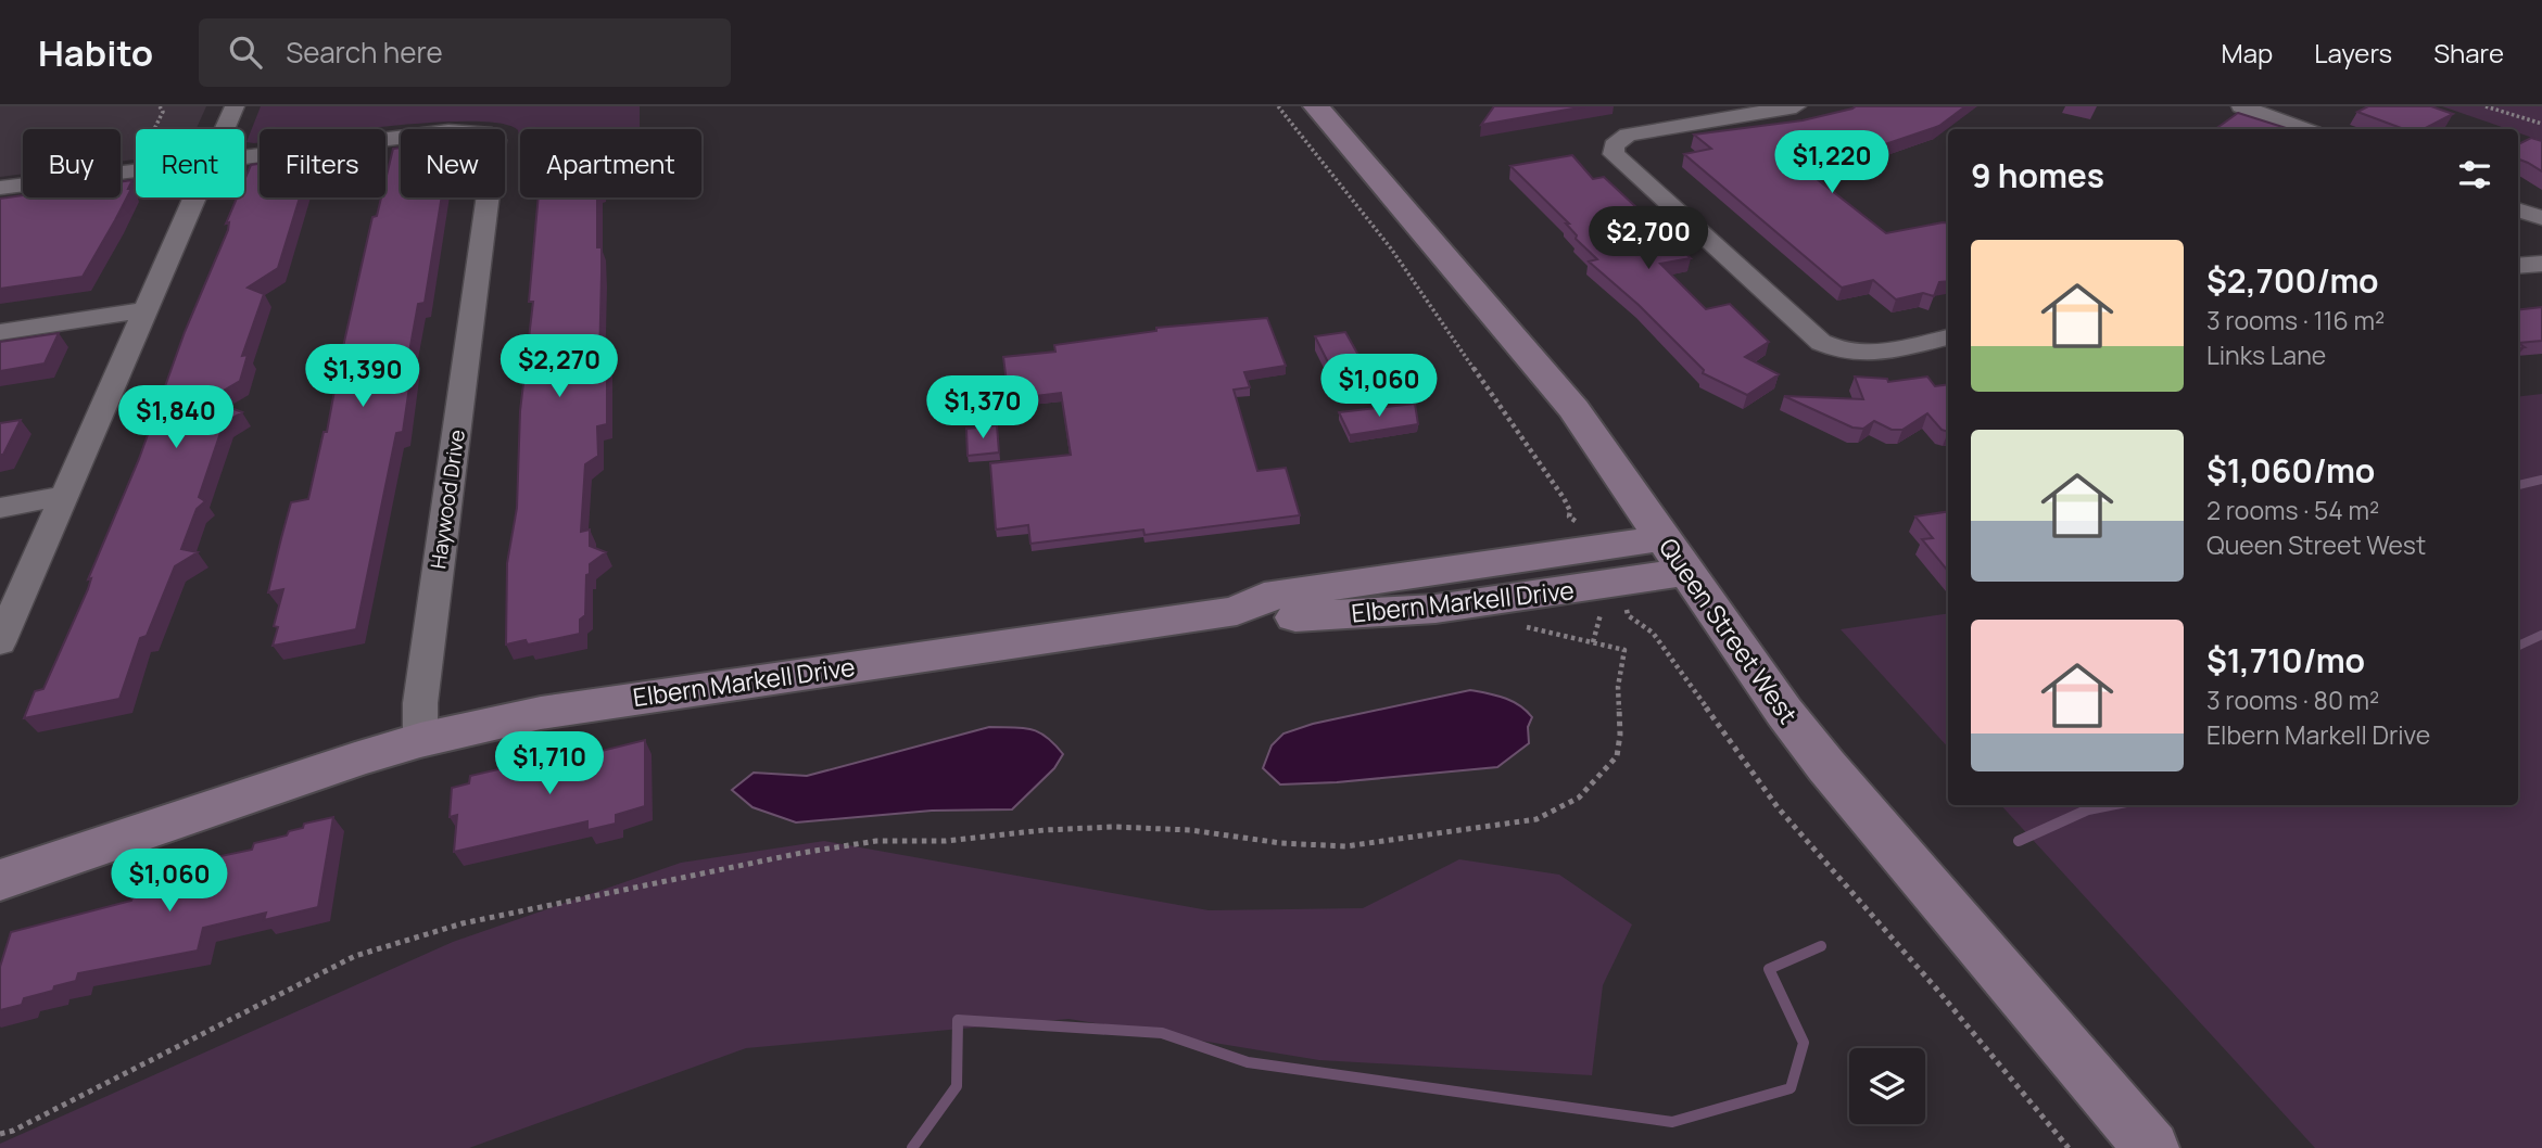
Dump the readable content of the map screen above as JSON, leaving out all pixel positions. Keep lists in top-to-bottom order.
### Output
{
  "streets": {
    "main road": ["Elbern Markell Drive", "Queen Street West"],
    "street": ["Haywood Drive"]
  },
  "crossings": [
    ["Haywood Drive", "Elbern Markell Drive"],
    ["Elbern Markell Drive", "Queen Street West"]
  ],
  "page": {
    "header": "Habito",
    "search": "Search here",
    "nav": ["Map", "Layers", "Share"],
    "chip": [
      "Buy",
      "Rent",
      "Filters",
      "New",
      "Apartment"
    ],
    "heading": "9 homes",
    "price": [
      "$1,220",
      "$2,700",
      "$2,270",
      "$1,390",
      "$1,060",
      "$1,370",
      "$1,840",
      "$1,710",
      "$1,060"
    ],
    "list": [
      {
        "name": "$2,700/mo",
        "note": "3 rooms · 116 m² · Links Lane"
      },
      {
        "name": "$1,060/mo",
        "note": "2 rooms · 54 m² · Queen Street West"
      },
      {
        "name": "$1,710/mo",
        "note": "3 rooms · 80 m² · Elbern Markell Drive"
      }
    ]
  }
}
